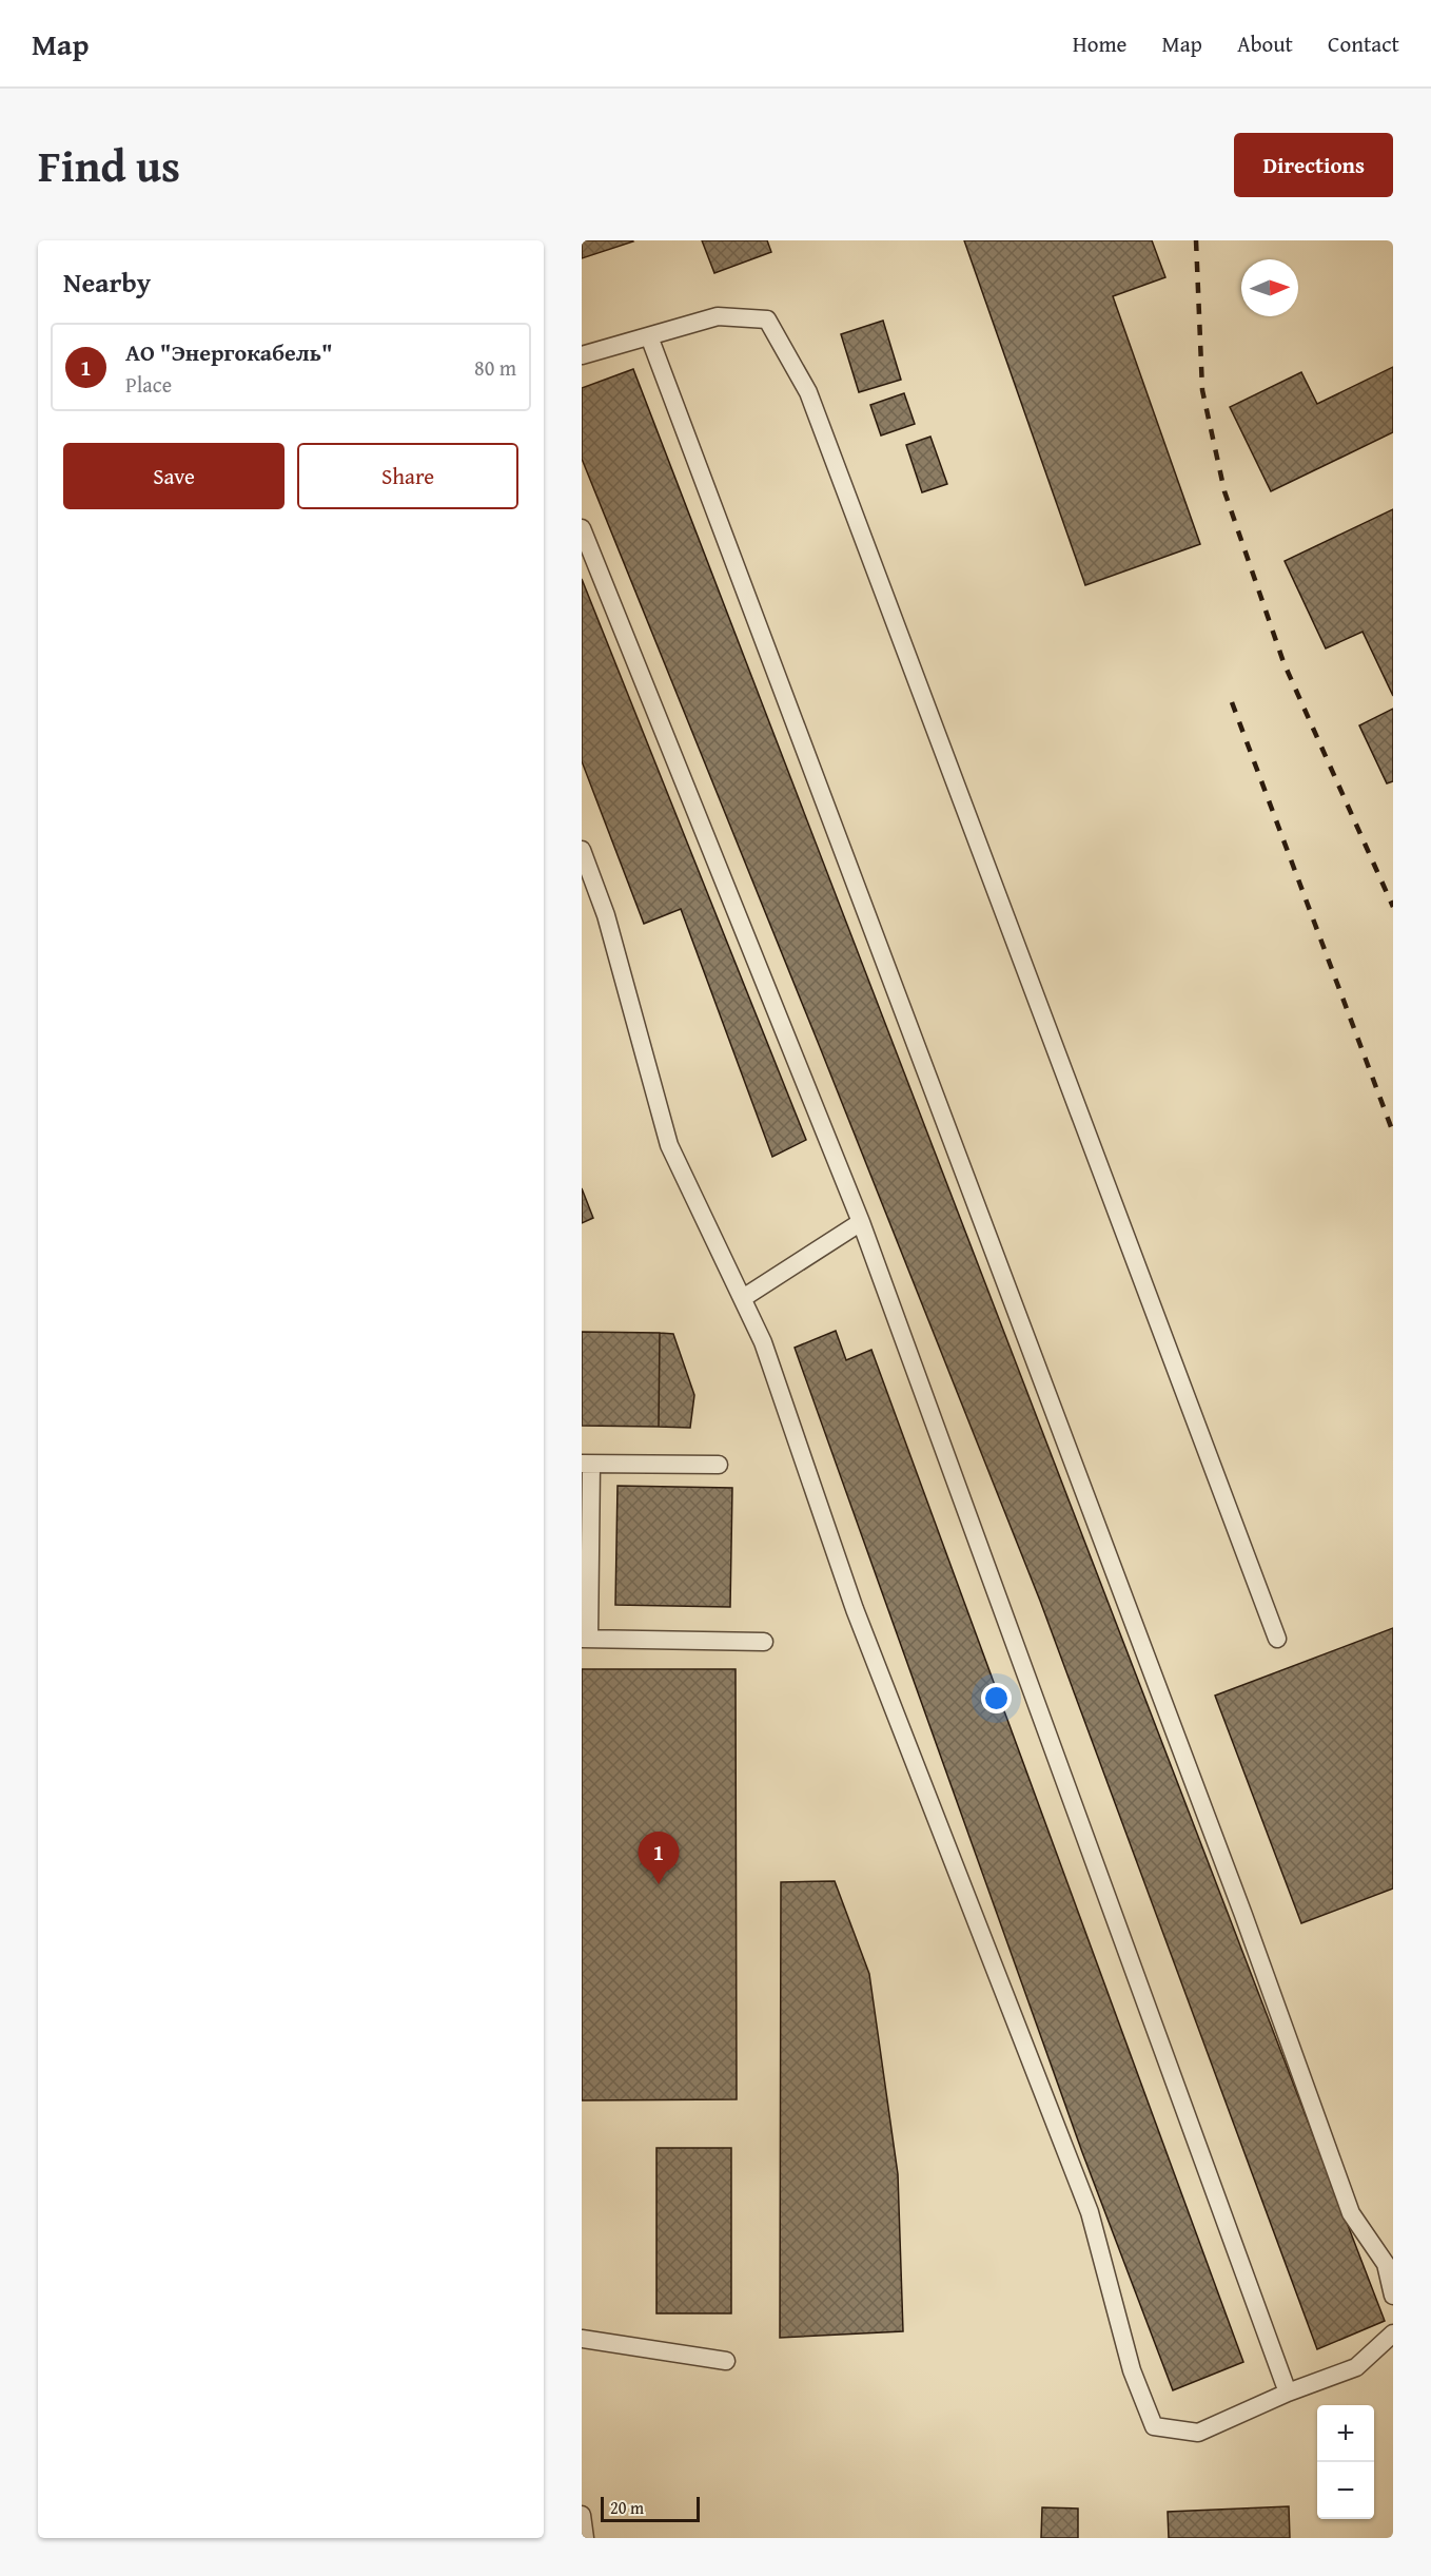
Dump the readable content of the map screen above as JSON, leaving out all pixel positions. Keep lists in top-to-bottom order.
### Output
{
  "scale_bar": "20 m",
  "north": "right",
  "page": {
    "header": "Map",
    "nav": [
      "Home",
      "Map",
      "About",
      "Contact"
    ],
    "title": "Find us",
    "buttons": [
      "Directions",
      ["Save", "Share"]
    ],
    "heading": "Nearby",
    "list": [
      {
        "mark": "1",
        "name": "АО \"Энергокабель\"",
        "note": "Place",
        "value": "80 m"
      }
    ],
    "pins": "1",
    "map_buttons": ["+", "−"],
    "scale": "20 m"
  }
}
